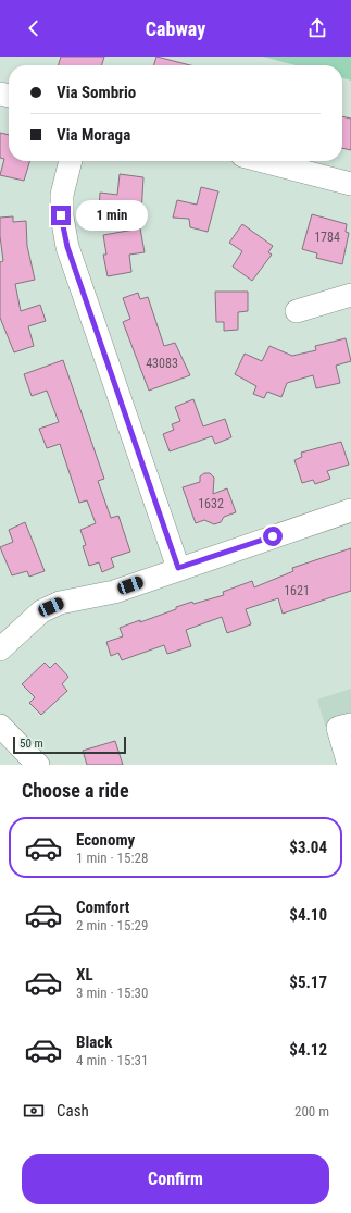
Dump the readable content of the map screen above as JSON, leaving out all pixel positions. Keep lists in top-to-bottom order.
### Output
{
  "house_numbers": [
    "1784",
    "43083",
    "1632",
    "1621"
  ],
  "scale_bar": "50 m",
  "page": {
    "header": "Cabway",
    "banner": ["Via Sombrio", "Via Moraga"],
    "bubble": "1 min",
    "scale": "50 m",
    "heading": "Choose a ride",
    "list": [
      {
        "name": "Economy",
        "note": "1 min · 15:28",
        "value": "$3.04"
      },
      {
        "name": "Comfort",
        "note": "2 min · 15:29",
        "value": "$4.10"
      },
      {
        "name": "XL",
        "note": "3 min · 15:30",
        "value": "$5.17"
      },
      {
        "name": "Black",
        "note": "4 min · 15:31",
        "value": "$4.12"
      }
    ],
    "pay": ["Cash", "200 m"],
    "buttons": "Confirm"
  }
}
